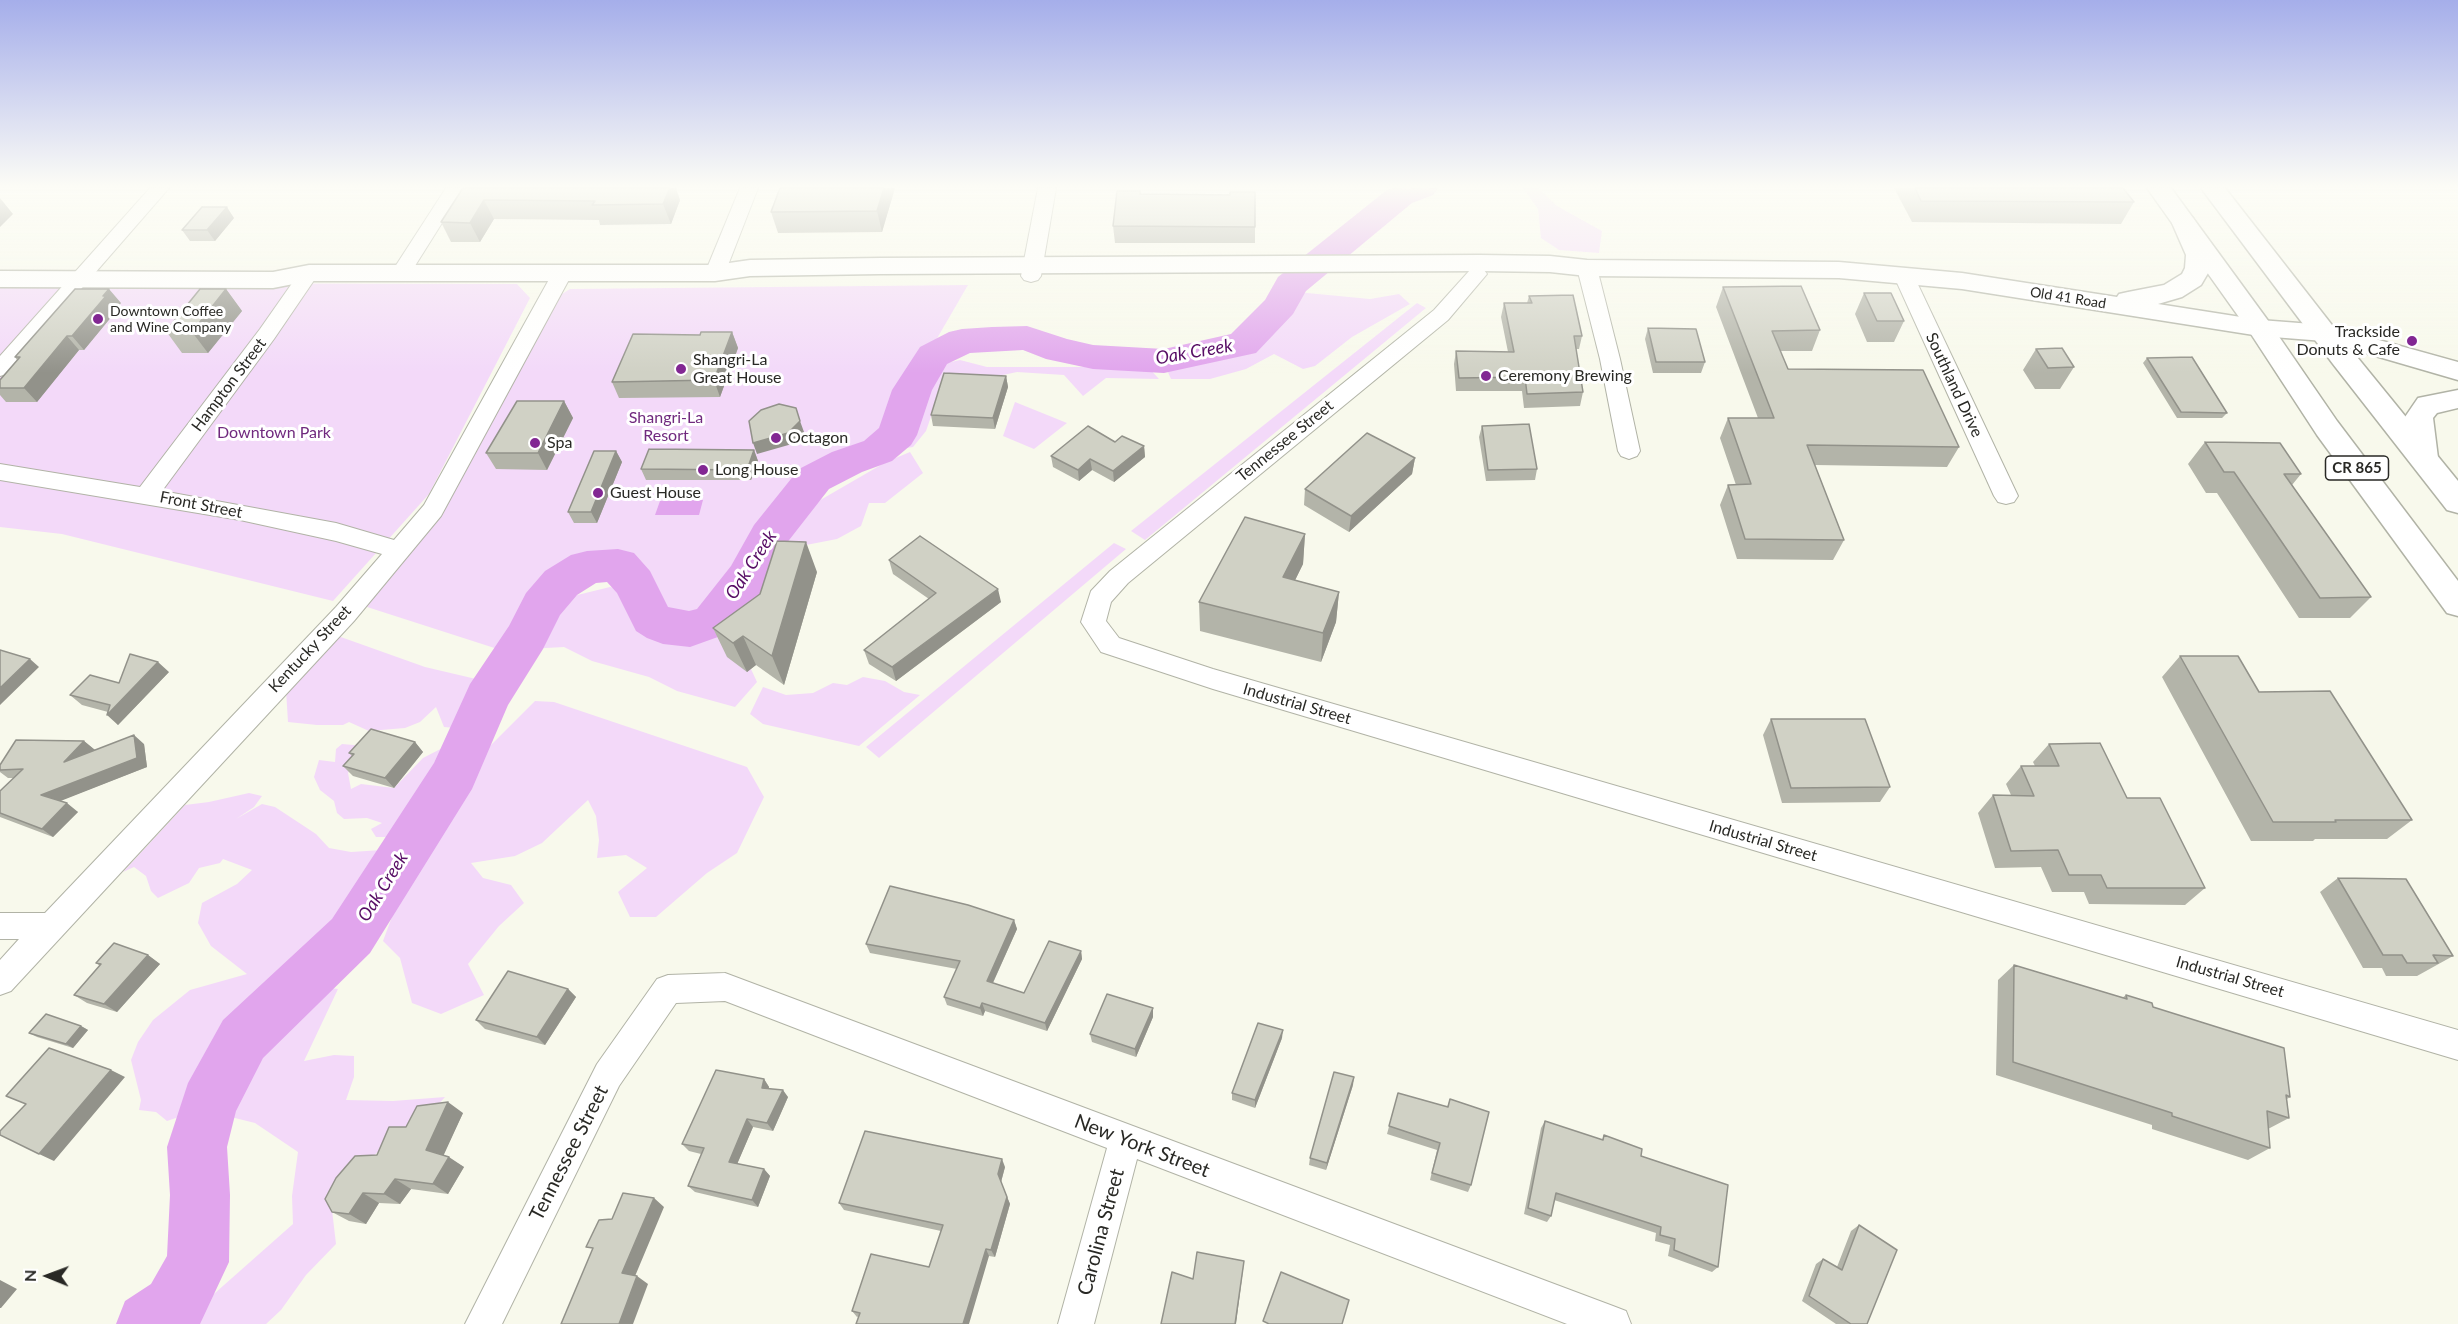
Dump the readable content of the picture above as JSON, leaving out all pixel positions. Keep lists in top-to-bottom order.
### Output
{
  "streets": {
    "street": [
      "Old 41 Road",
      "Hampton Street",
      "Southland Drive",
      "Tennessee Street",
      "CR 865",
      "Front Street",
      "Kentucky Street",
      "Industrial Street",
      "New York Street",
      "Carolina Street"
    ]
  },
  "crossings": [
    ["Old 41 Road", "Hampton Street"],
    ["Old 41 Road", "Southland Drive"],
    ["Old 41 Road", "Tennessee Street"],
    ["Old 41 Road", "CR 865"],
    ["Old 41 Road", "Kentucky Street"],
    ["Hampton Street", "Front Street"],
    ["Tennessee Street", "Industrial Street"],
    ["Tennessee Street", "New York Street"],
    ["Front Street", "Kentucky Street"],
    ["New York Street", "Carolina Street"]
  ],
  "water": ["Oak Creek"],
  "parks": ["Shangri-La Resort", "Downtown Park"],
  "places": [
    "Downtown Coffee and Wine Company",
    "Trackside Donuts & Cafe",
    "Shangri-La Great House",
    "Ceremony Brewing",
    "Octagon",
    "Spa",
    "Long House",
    "Guest House"
  ],
  "north": "left"
}
